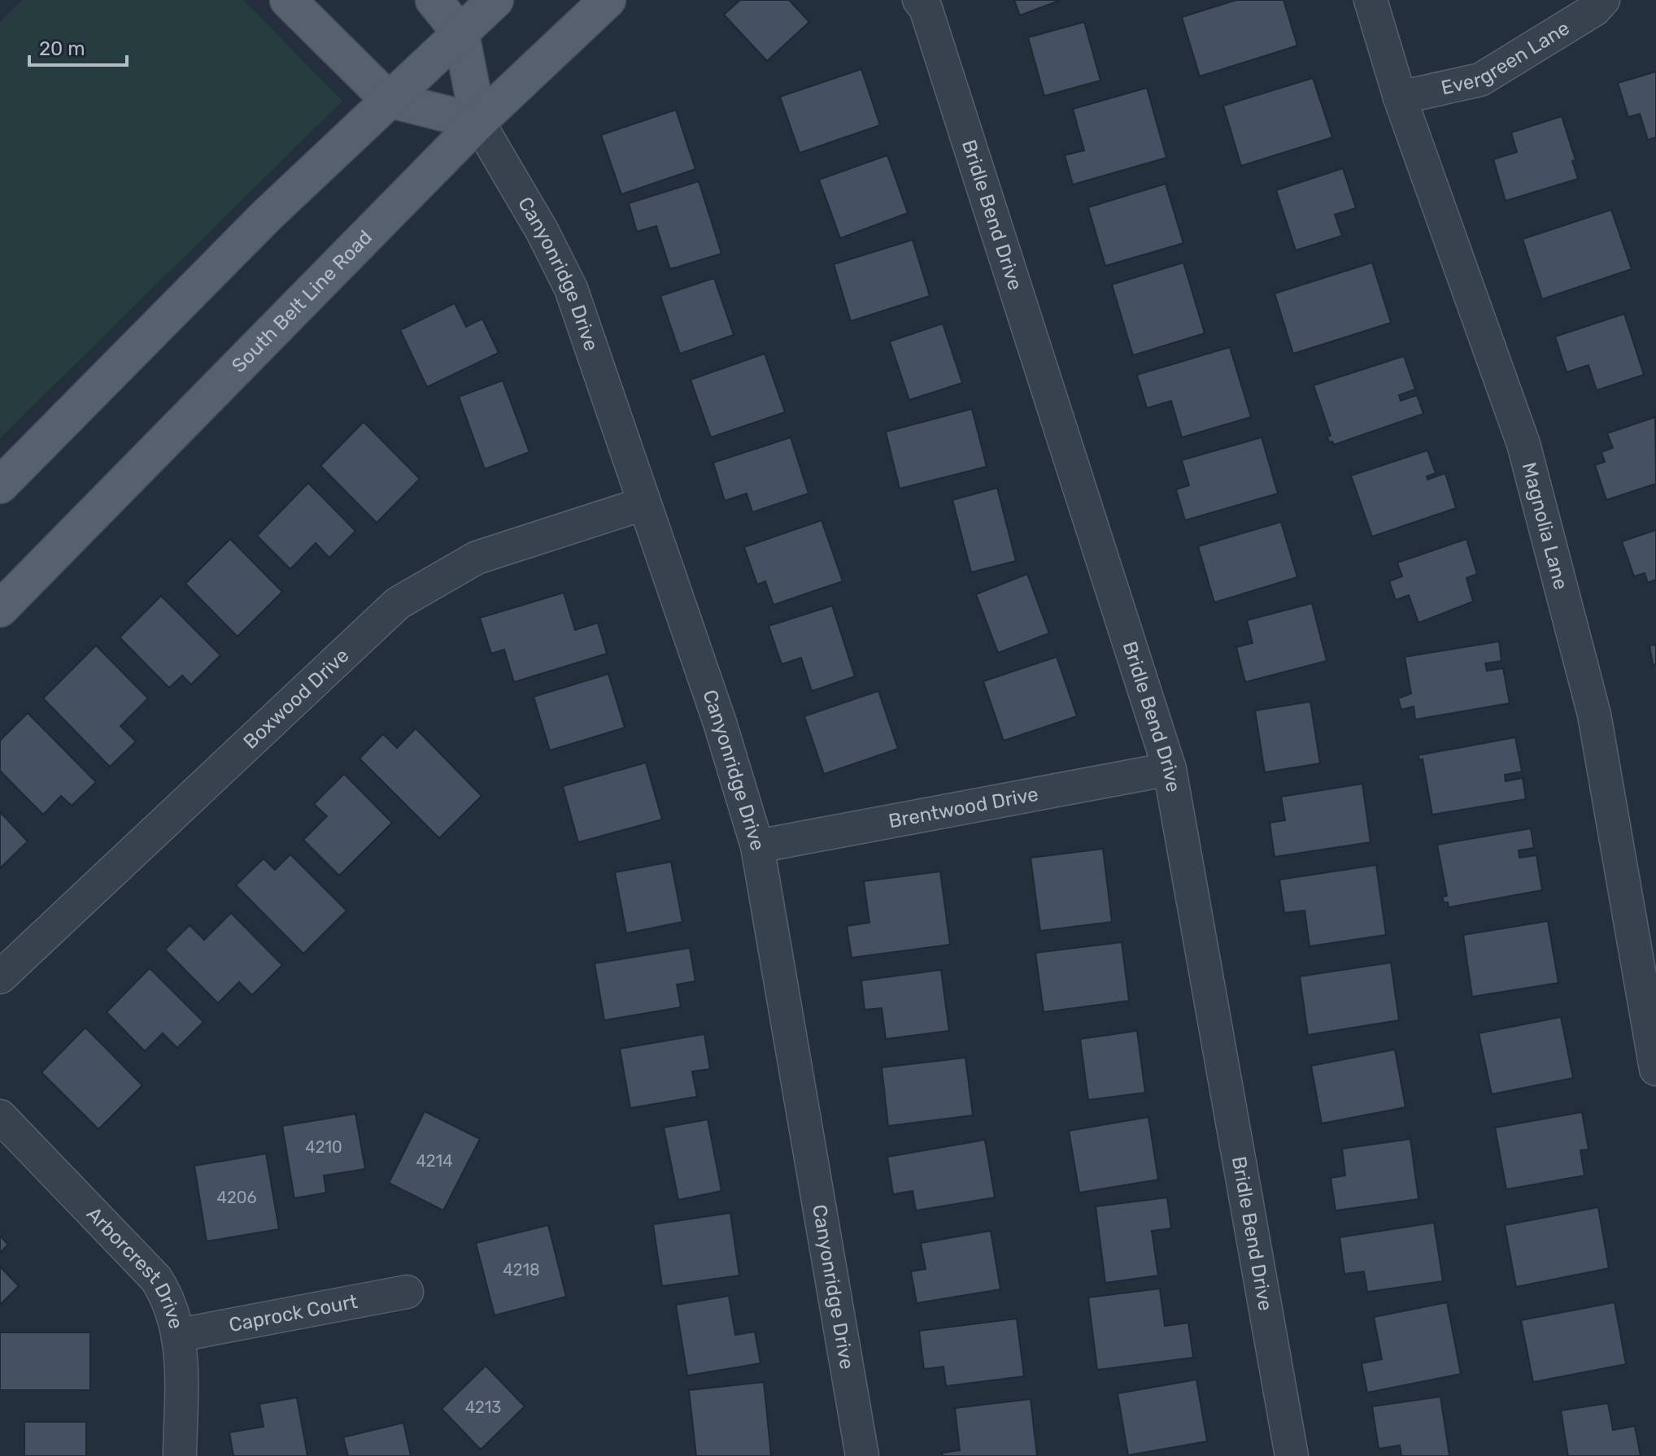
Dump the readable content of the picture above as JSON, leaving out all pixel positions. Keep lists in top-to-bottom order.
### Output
{
  "streets": {
    "main road": ["South Belt Line Road"],
    "street": [
      "Evergreen Lane",
      "Bridle Bend Drive",
      "Canyonridge Drive",
      "Magnolia Lane",
      "Boxwood Drive",
      "Brentwood Drive",
      "Arborcrest Drive",
      "Caprock Court"
    ]
  },
  "crossings": [
    ["Evergreen Lane", "Magnolia Lane"],
    ["Bridle Bend Drive", "Brentwood Drive"],
    ["Canyonridge Drive", "South Belt Line Road"],
    ["Canyonridge Drive", "Boxwood Drive"],
    ["Canyonridge Drive", "Brentwood Drive"],
    ["Arborcrest Drive", "Caprock Court"]
  ],
  "house_numbers": [
    "4210",
    "4214",
    "4206",
    "4218",
    "4213"
  ],
  "scale_bar": "20 m"
}
